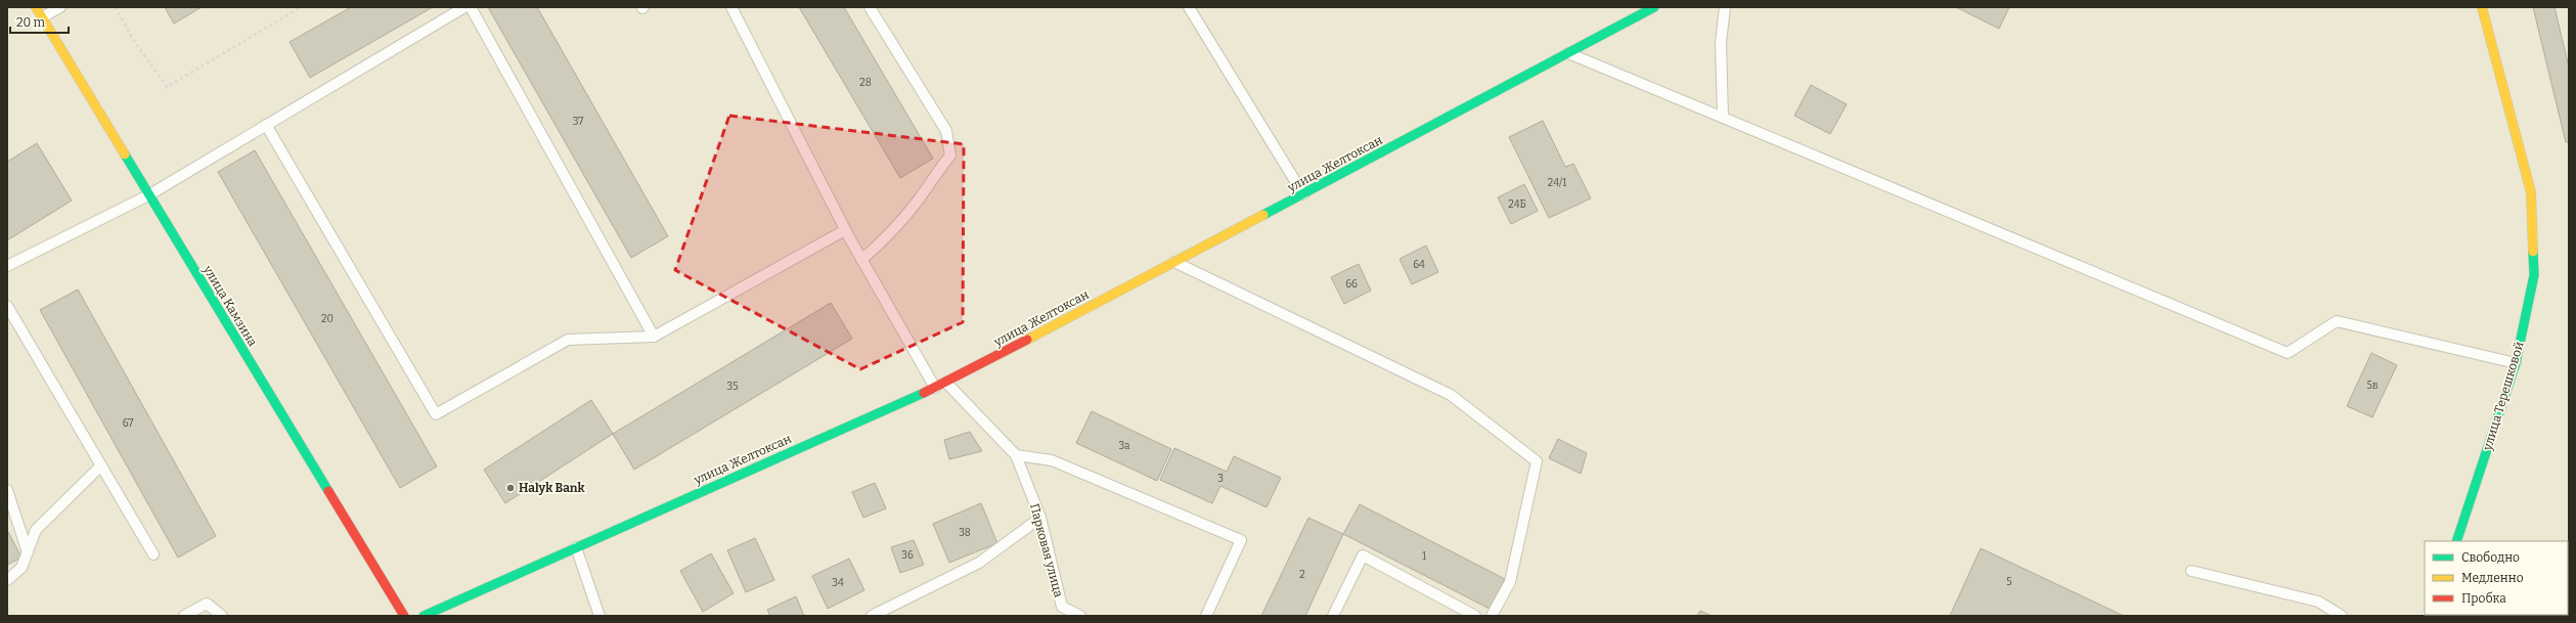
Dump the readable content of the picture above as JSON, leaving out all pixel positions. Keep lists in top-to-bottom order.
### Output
{
  "streets": {
    "street": ["улица Желтоксан", "улица Камзина", "улица Терешковой"],
    "lane": ["Парковая улица"]
  },
  "crossings": [
    ["улица Желтоксан", "Парковая улица"]
  ],
  "places": ["Halyk Bank"],
  "house_numbers": [
    "28",
    "37",
    "24/1",
    "24Б",
    "64",
    "66",
    "20",
    "5в",
    "35",
    "67",
    "3а",
    "3",
    "38",
    "36",
    "1",
    "2",
    "5",
    "34"
  ],
  "legend": ["Свободно", "Медленно", "Пробка"],
  "scale_bar": "20 m"
}
